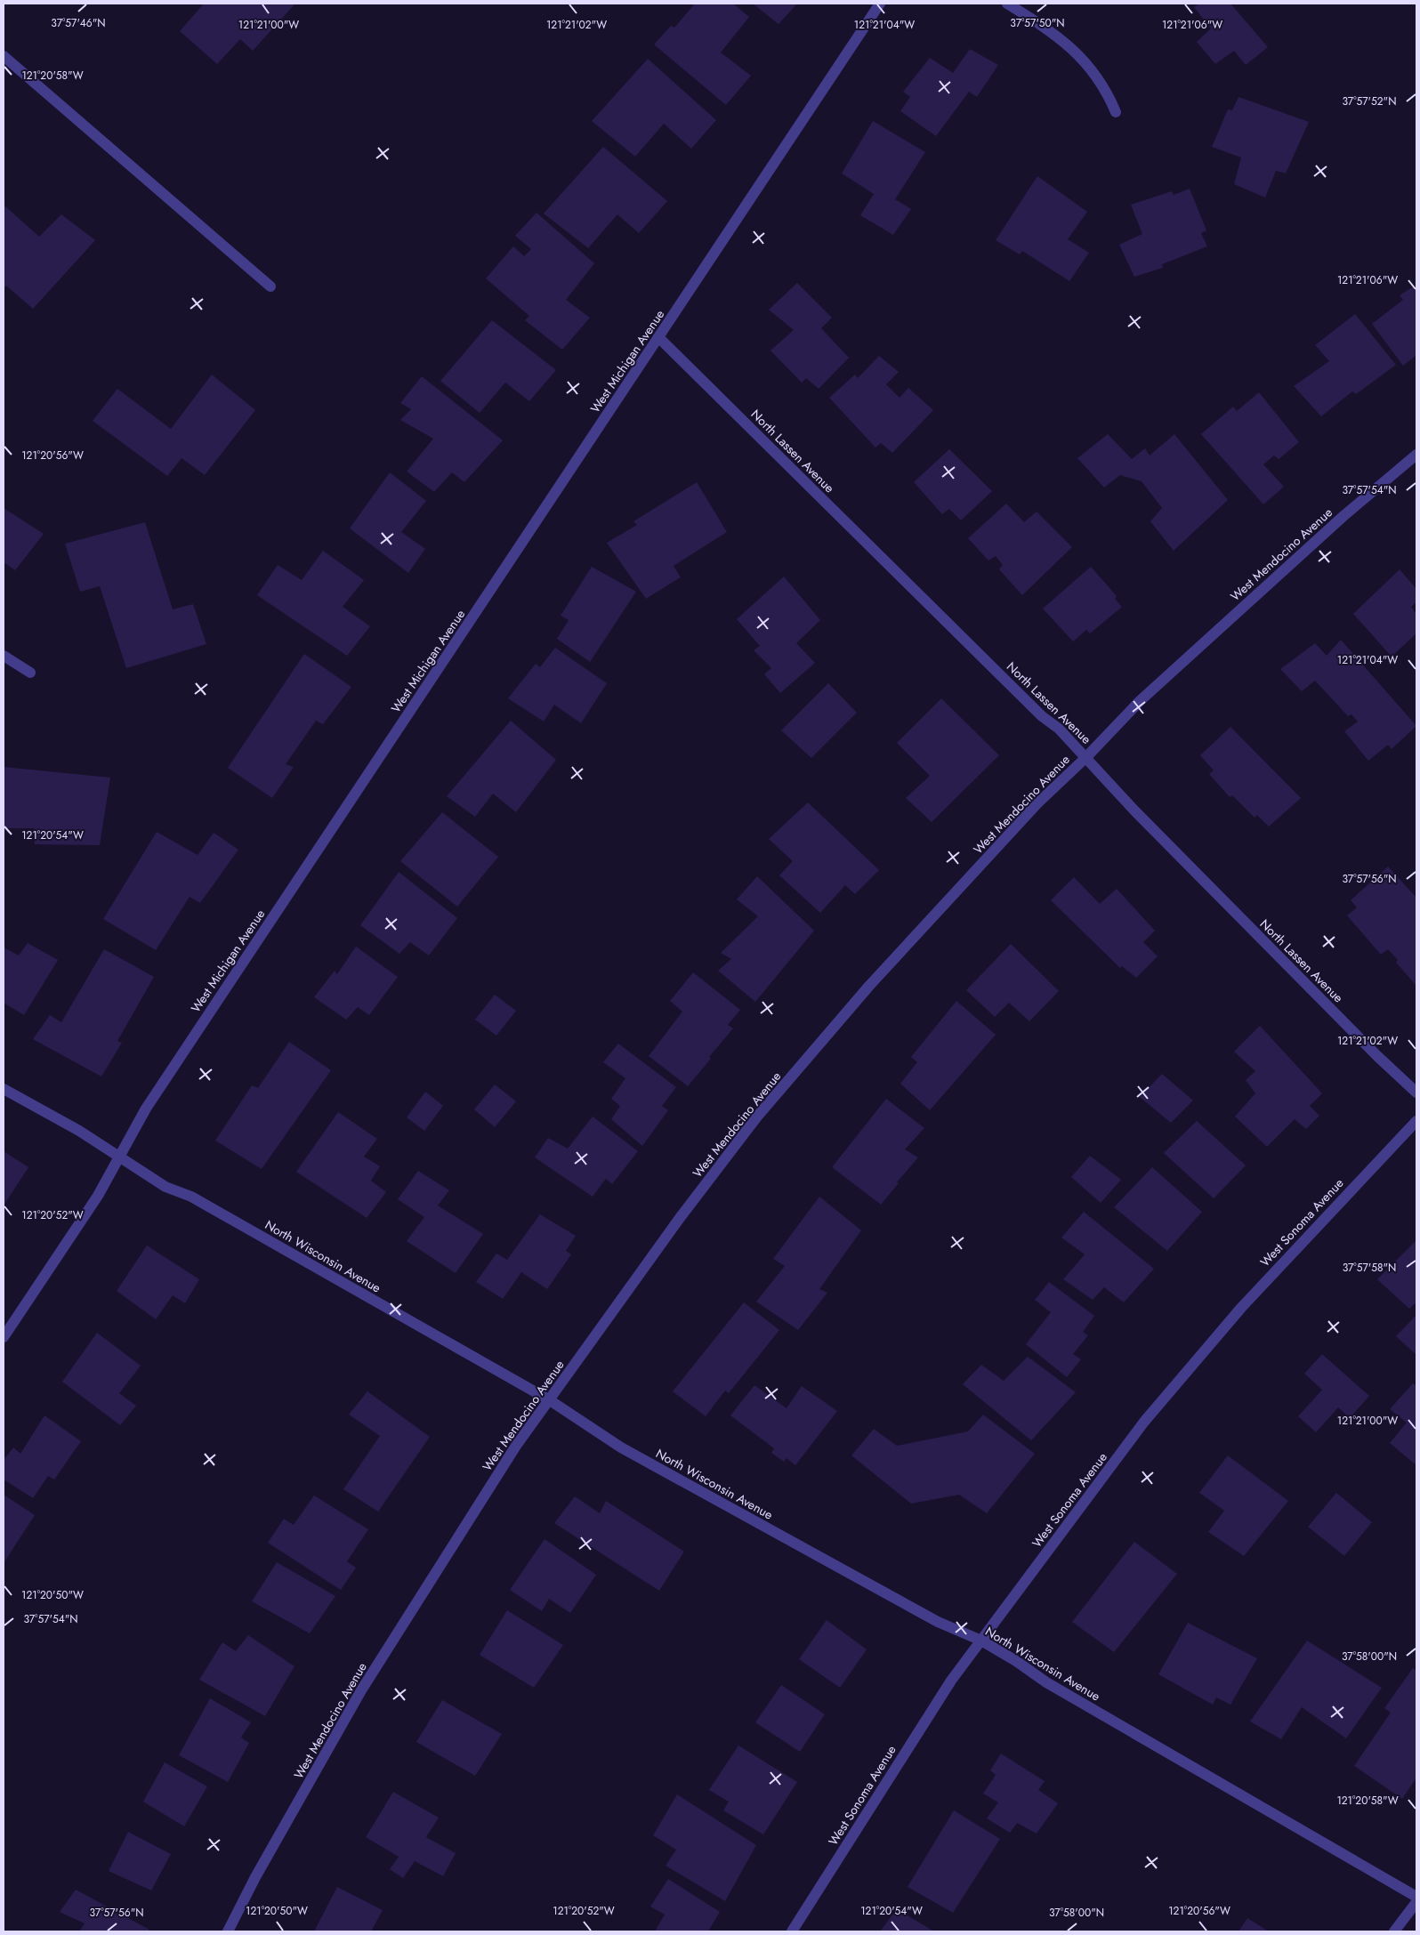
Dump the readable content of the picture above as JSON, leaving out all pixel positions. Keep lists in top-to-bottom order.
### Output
{
  "streets": {
    "street": [
      "West Michigan Avenue",
      "North Lassen Avenue",
      "West Mendocino Avenue",
      "West Sonoma Avenue",
      "North Wisconsin Avenue"
    ]
  },
  "crossings": [
    ["West Michigan Avenue", "North Lassen Avenue"],
    ["West Michigan Avenue", "North Wisconsin Avenue"],
    ["North Lassen Avenue", "West Mendocino Avenue"],
    ["West Mendocino Avenue", "North Wisconsin Avenue"],
    ["West Sonoma Avenue", "North Wisconsin Avenue"]
  ],
  "coordinates": [
    "37°57'46\"N",
    "37°57'50\"N",
    "121°21'02\"W",
    "121°21'04\"W",
    "121°21'00\"W",
    "121°21'06\"W",
    "121°20'58\"W",
    "37°57'52\"N",
    "121°20'56\"W",
    "37°57'54\"N",
    "121°20'54\"W",
    "37°57'56\"N",
    "121°20'52\"W",
    "37°57'58\"N",
    "121°20'50\"W",
    "37°58'00\"N"
  ]
}
